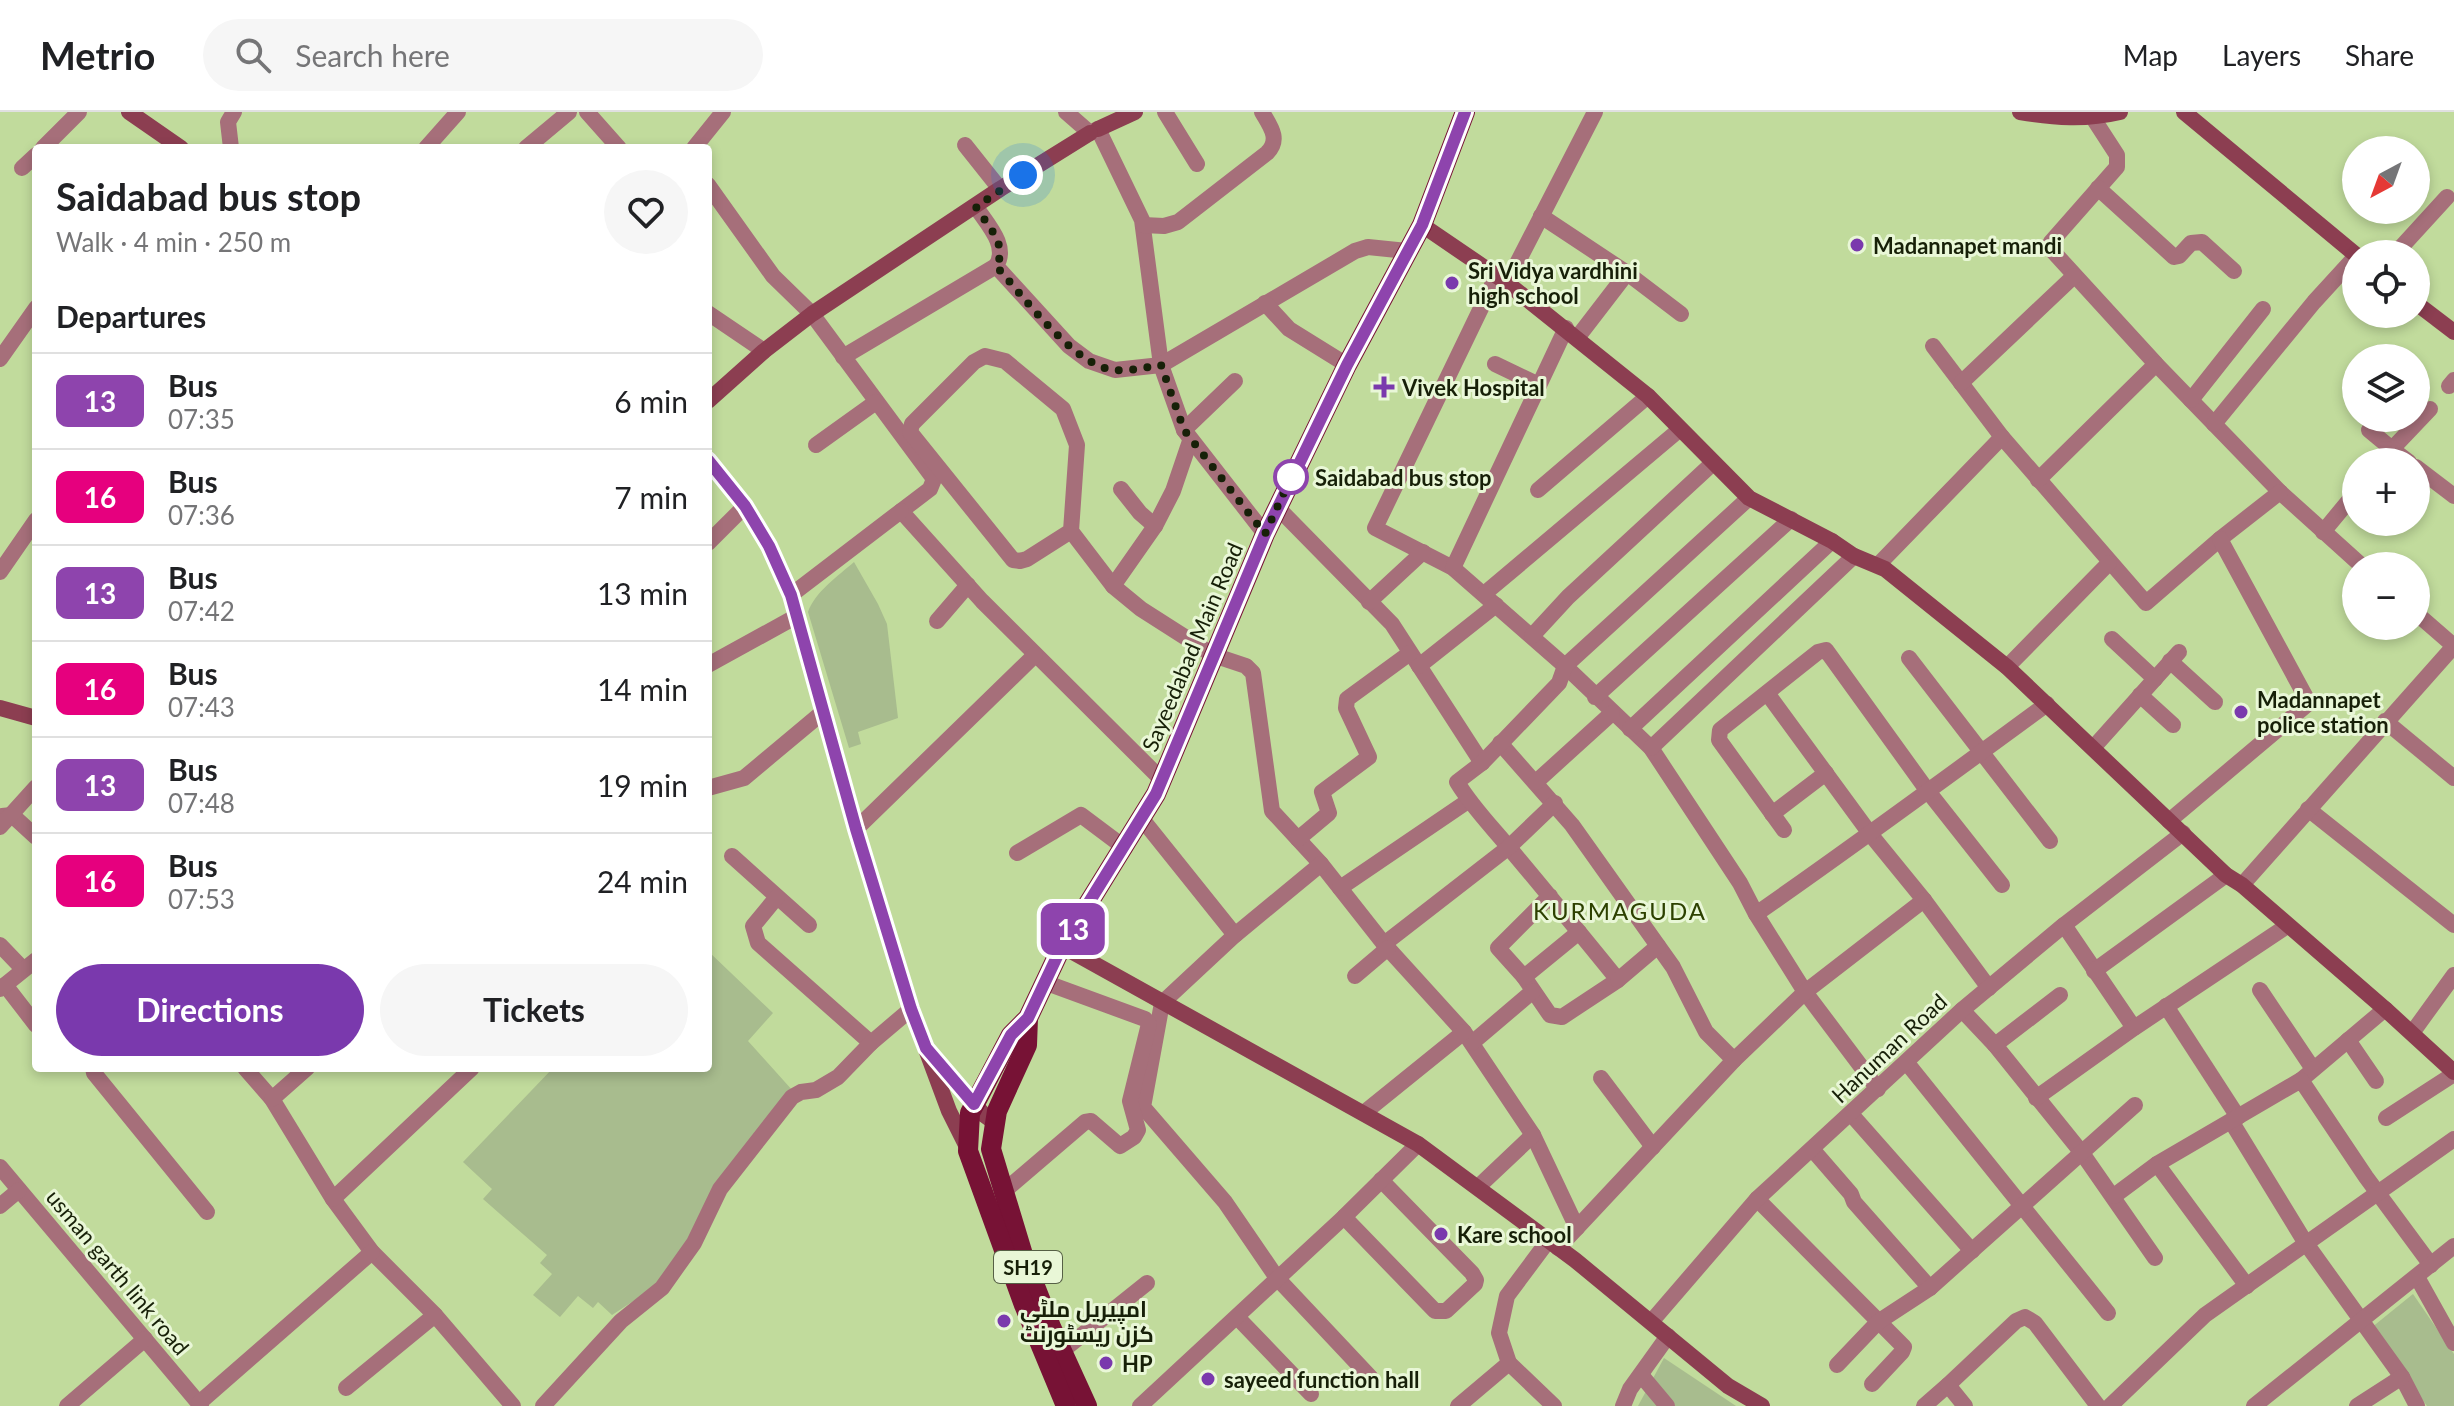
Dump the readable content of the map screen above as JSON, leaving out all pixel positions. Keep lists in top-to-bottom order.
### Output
{
  "streets": {
    "main road": ["Sayeedabad Main Road", "SH19"],
    "street": ["Hanuman Road", "usman garth link road"]
  },
  "crossings": [
    ["Sayeedabad Main Road", "SH19"]
  ],
  "districts": ["KURMAGUDA"],
  "places": {
    "other": [
      "Madannapet mandi",
      "Sri Vidya vardhini high school",
      "Saidabad bus stop",
      "Madannapet police station",
      "Kare school",
      "امپیریل ملٹی کزن ریسٹورنٹ",
      "HP",
      "sayeed function hall"
    ],
    "health": ["Vivek Hospital"]
  },
  "lines": ["bus line 13"],
  "north": "bottom left",
  "page": {
    "header": "Metrio",
    "search": "Search here",
    "nav": ["Map", "Layers", "Share"],
    "on_map": "13",
    "map_buttons": ["+", "−"],
    "heading": [
      ["Saidabad bus stop", "Walk · 4 min · 250 m"],
      "Departures"
    ],
    "list": [
      {
        "mark": "13",
        "name": "Bus",
        "note": "07:35",
        "value": "6 min"
      },
      {
        "mark": "16",
        "name": "Bus",
        "note": "07:36",
        "value": "7 min"
      },
      {
        "mark": "13",
        "name": "Bus",
        "note": "07:42",
        "value": "13 min"
      },
      {
        "mark": "16",
        "name": "Bus",
        "note": "07:43",
        "value": "14 min"
      },
      {
        "mark": "13",
        "name": "Bus",
        "note": "07:48",
        "value": "19 min"
      },
      {
        "mark": "16",
        "name": "Bus",
        "note": "07:53",
        "value": "24 min"
      }
    ],
    "buttons": ["Directions", "Tickets"]
  }
}
